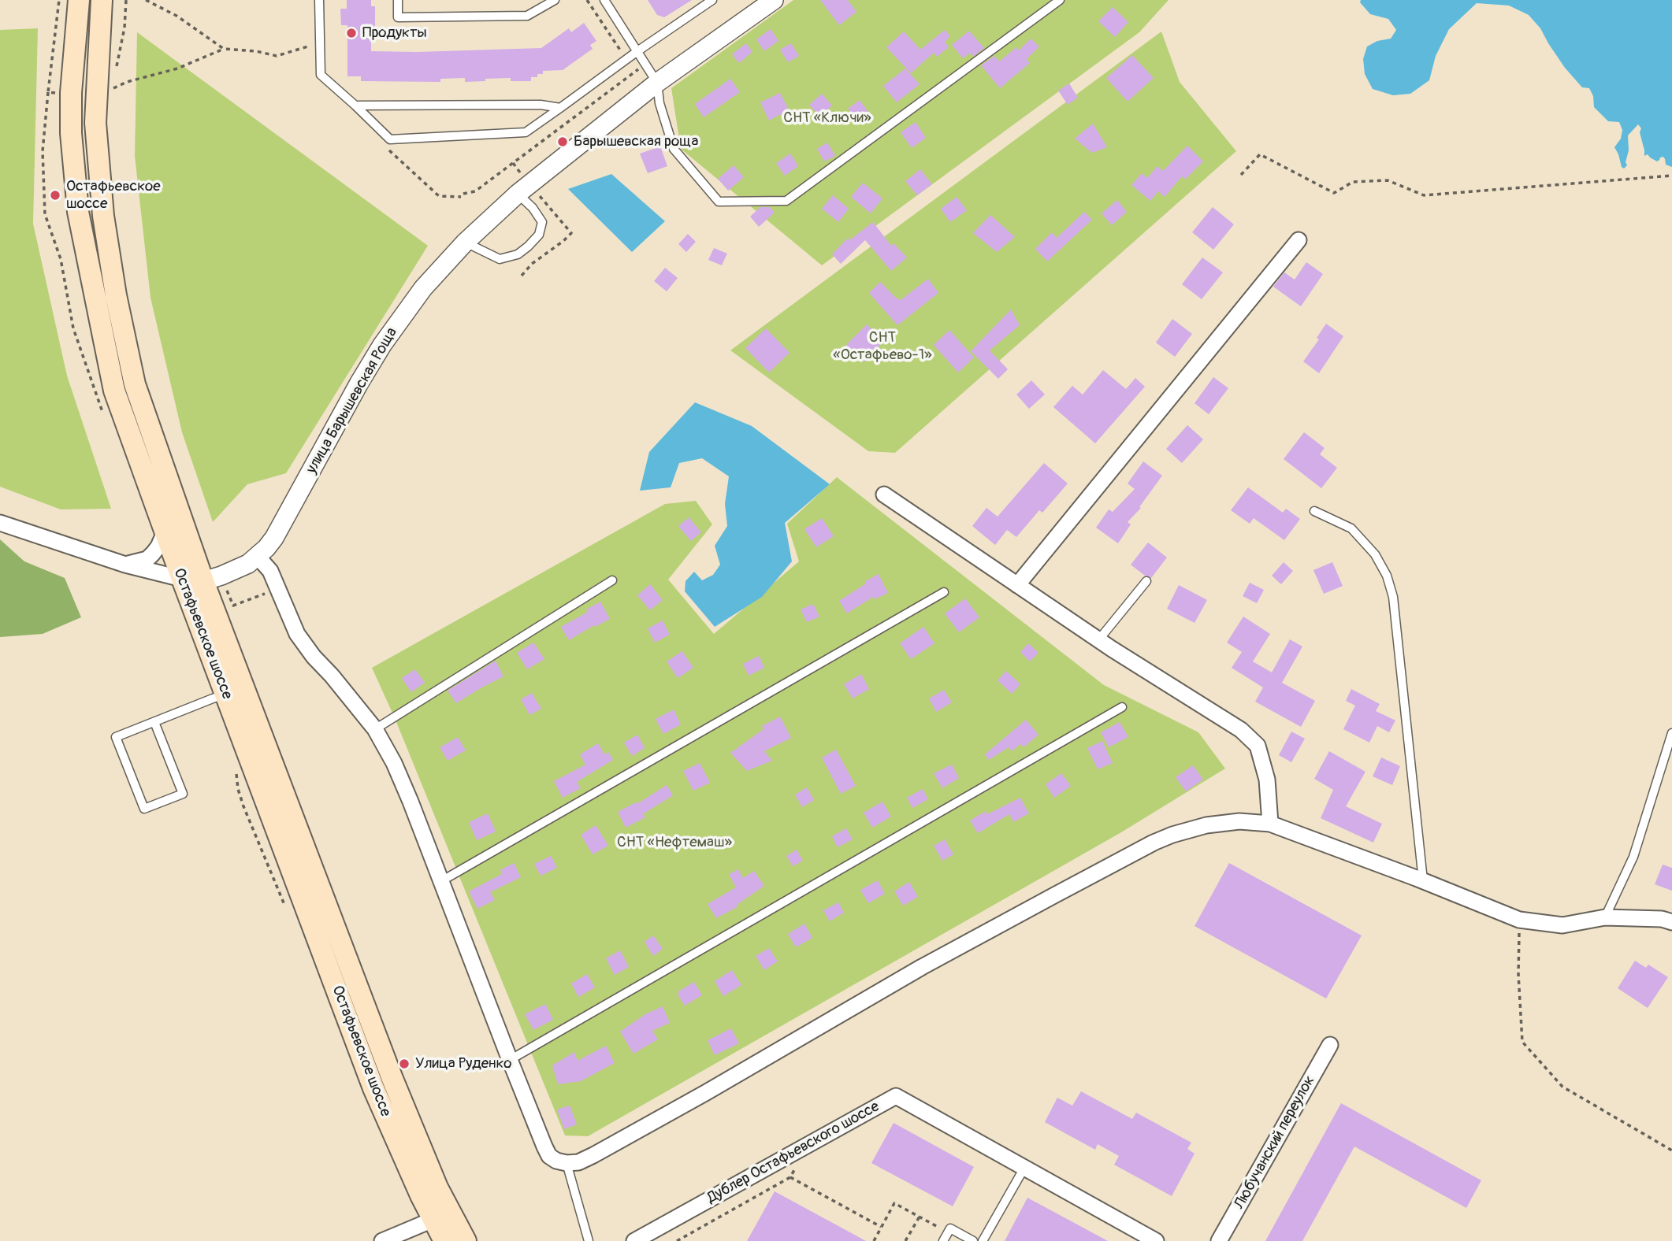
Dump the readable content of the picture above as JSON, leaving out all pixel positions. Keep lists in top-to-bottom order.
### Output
{
  "streets": {
    "main road": ["Остафьевское шоссе"],
    "street": ["улица Барышевская Роща", "Любучанский переулок", "Дублер Остафьевского шоссе"]
  },
  "crossings": [
    ["улица Барышевская Роща", "Остафьевское шоссе"]
  ],
  "parks": ["СНТ «Ключи»", "СНТ «Остафьево-1»", "СНТ «Нефтемаш»"],
  "places": [
    "Продукты",
    "Барышевская роща",
    "Остафьевское шоссе",
    "Улица Руденко"
  ]
}
